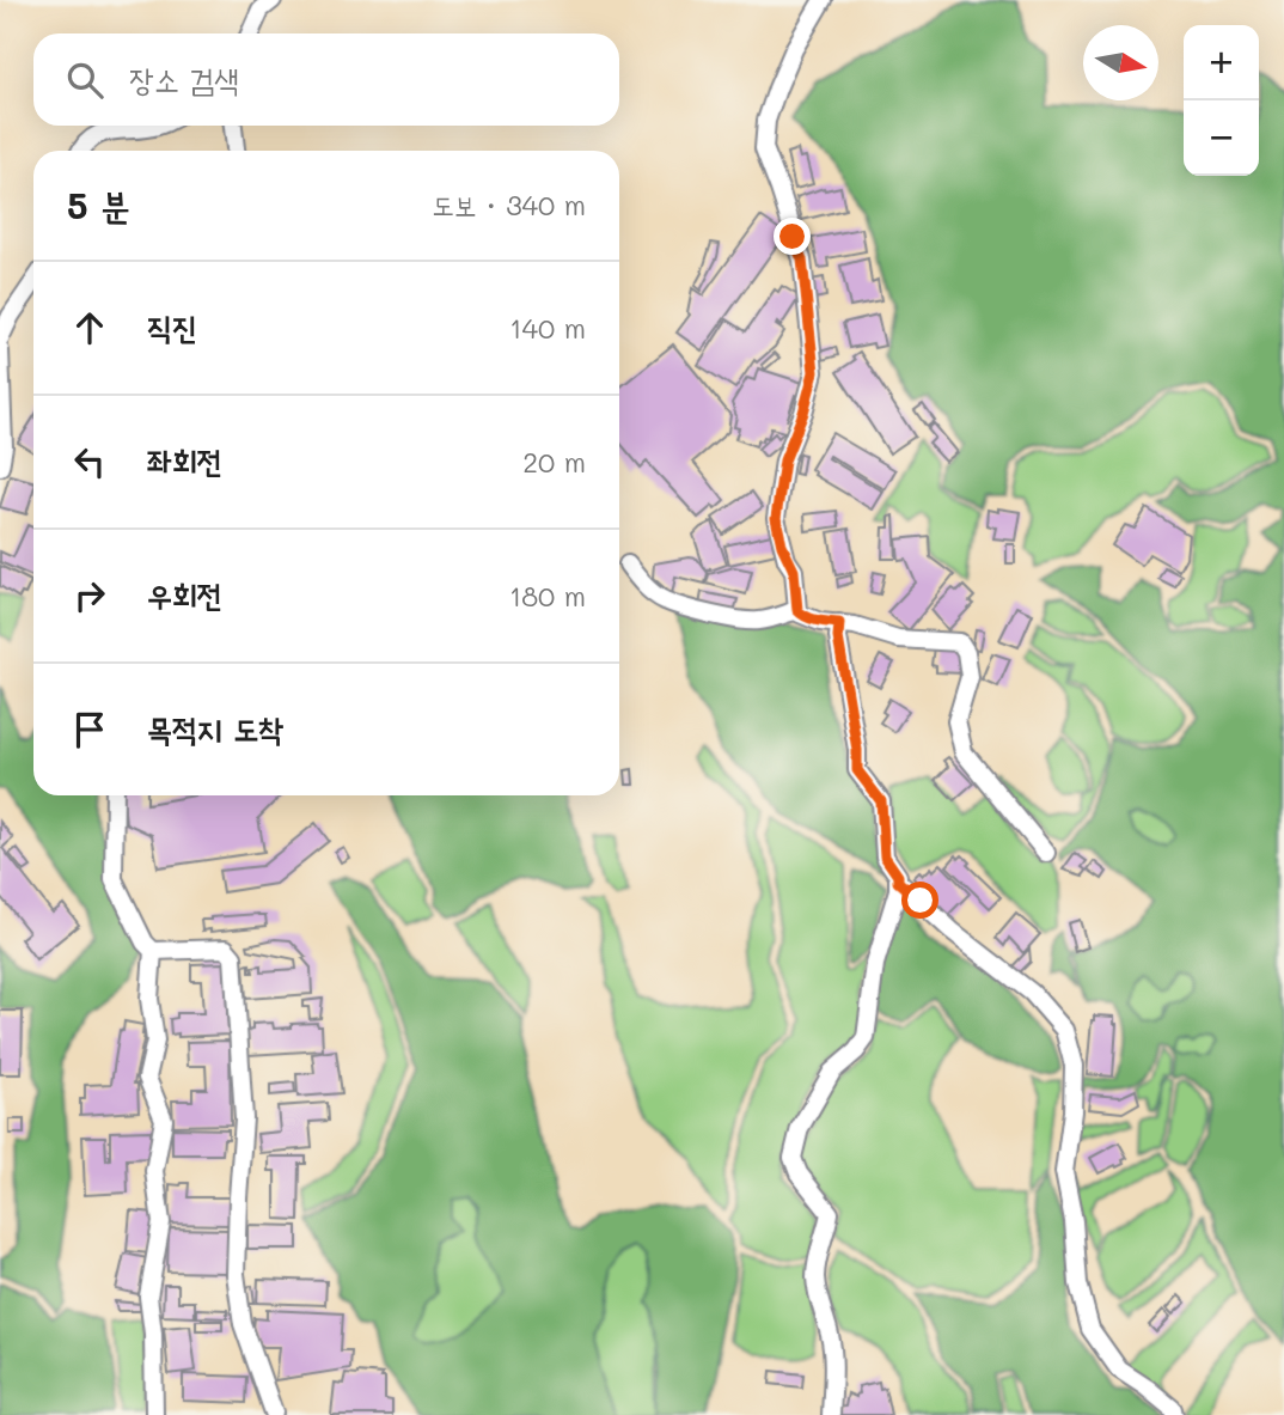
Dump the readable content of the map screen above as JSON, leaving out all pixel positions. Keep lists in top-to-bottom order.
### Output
{
  "north": "right",
  "page": {
    "map_buttons": ["+", "−"],
    "search": "장소 검색",
    "heading": ["5 분", "도보 · 340 m"],
    "list": [
      ["직진", "140 m"],
      ["좌회전", "20 m"],
      ["우회전", "180 m"],
      "목적지 도착"
    ]
  }
}
